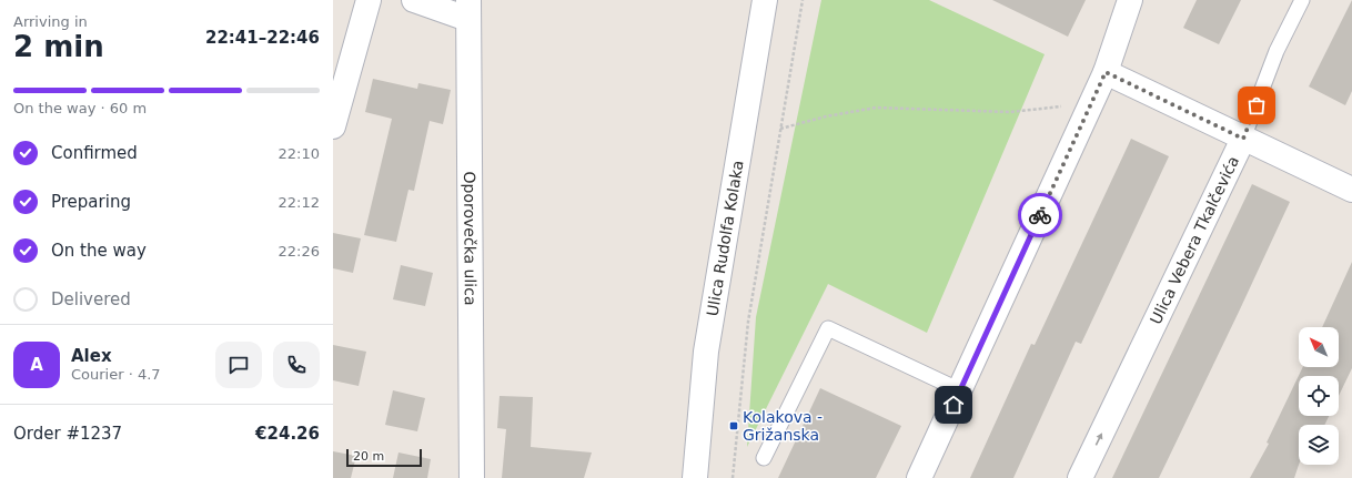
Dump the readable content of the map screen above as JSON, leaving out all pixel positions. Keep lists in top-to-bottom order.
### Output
{
  "streets": {
    "street": ["Oporovečka ulica", "Ulica Rudolfa Kolaka", "Ulica Vebera Tkalčevića"]
  },
  "one_way": ["Ulica Vebera Tkalčevića"],
  "places": {
    "transit": ["Kolakova - Grižanska"]
  },
  "scale_bar": "20 m",
  "north": "top left",
  "page": {
    "heading": ["2 min", "Arriving in", "22:41–22:46"],
    "panel": [
      "Alex",
      "Courier · 4.7",
      "Order #1237",
      "€24.26"
    ],
    "bar": "On the way · 60 m",
    "list": [
      ["Confirmed", "22:10"],
      ["Preparing", "22:12"],
      ["On the way", "22:26"],
      "Delivered"
    ],
    "round": "A",
    "scale": "20 m"
  }
}
